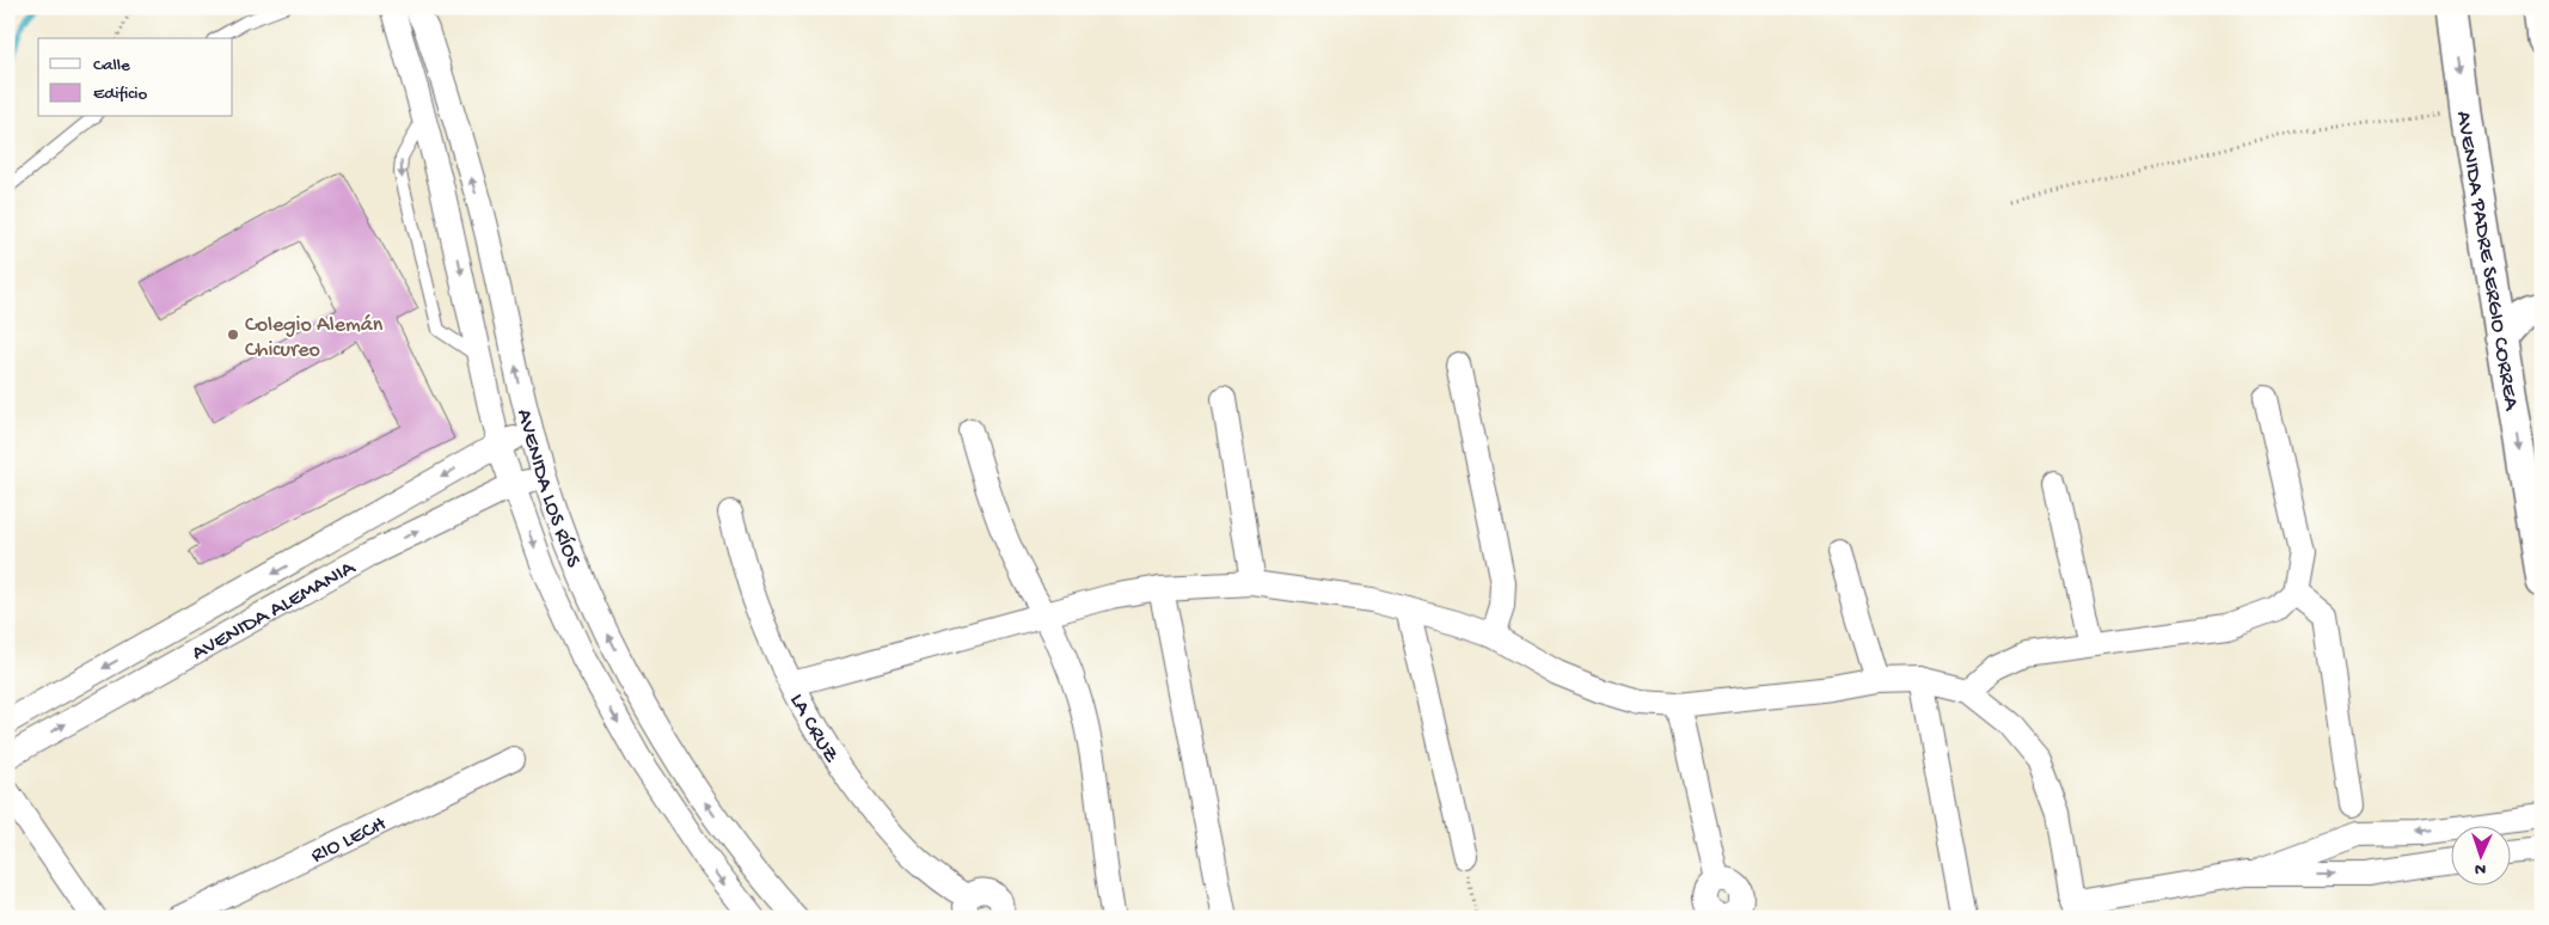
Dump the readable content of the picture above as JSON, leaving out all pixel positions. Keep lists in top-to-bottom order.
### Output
{
  "streets": {
    "street": [
      "AVENIDA PADRE SERGIO CORREA",
      "AVENIDA LOS RÍOS",
      "AVENIDA ALEMANIA",
      "LA CRUZ",
      "RIO LECH"
    ]
  },
  "crossings": [
    ["AVENIDA LOS RÍOS", "AVENIDA ALEMANIA"]
  ],
  "places": ["Colegio Alemán Chicureo"],
  "legend": ["Calle", "Edificio"],
  "north": "bottom"
}
